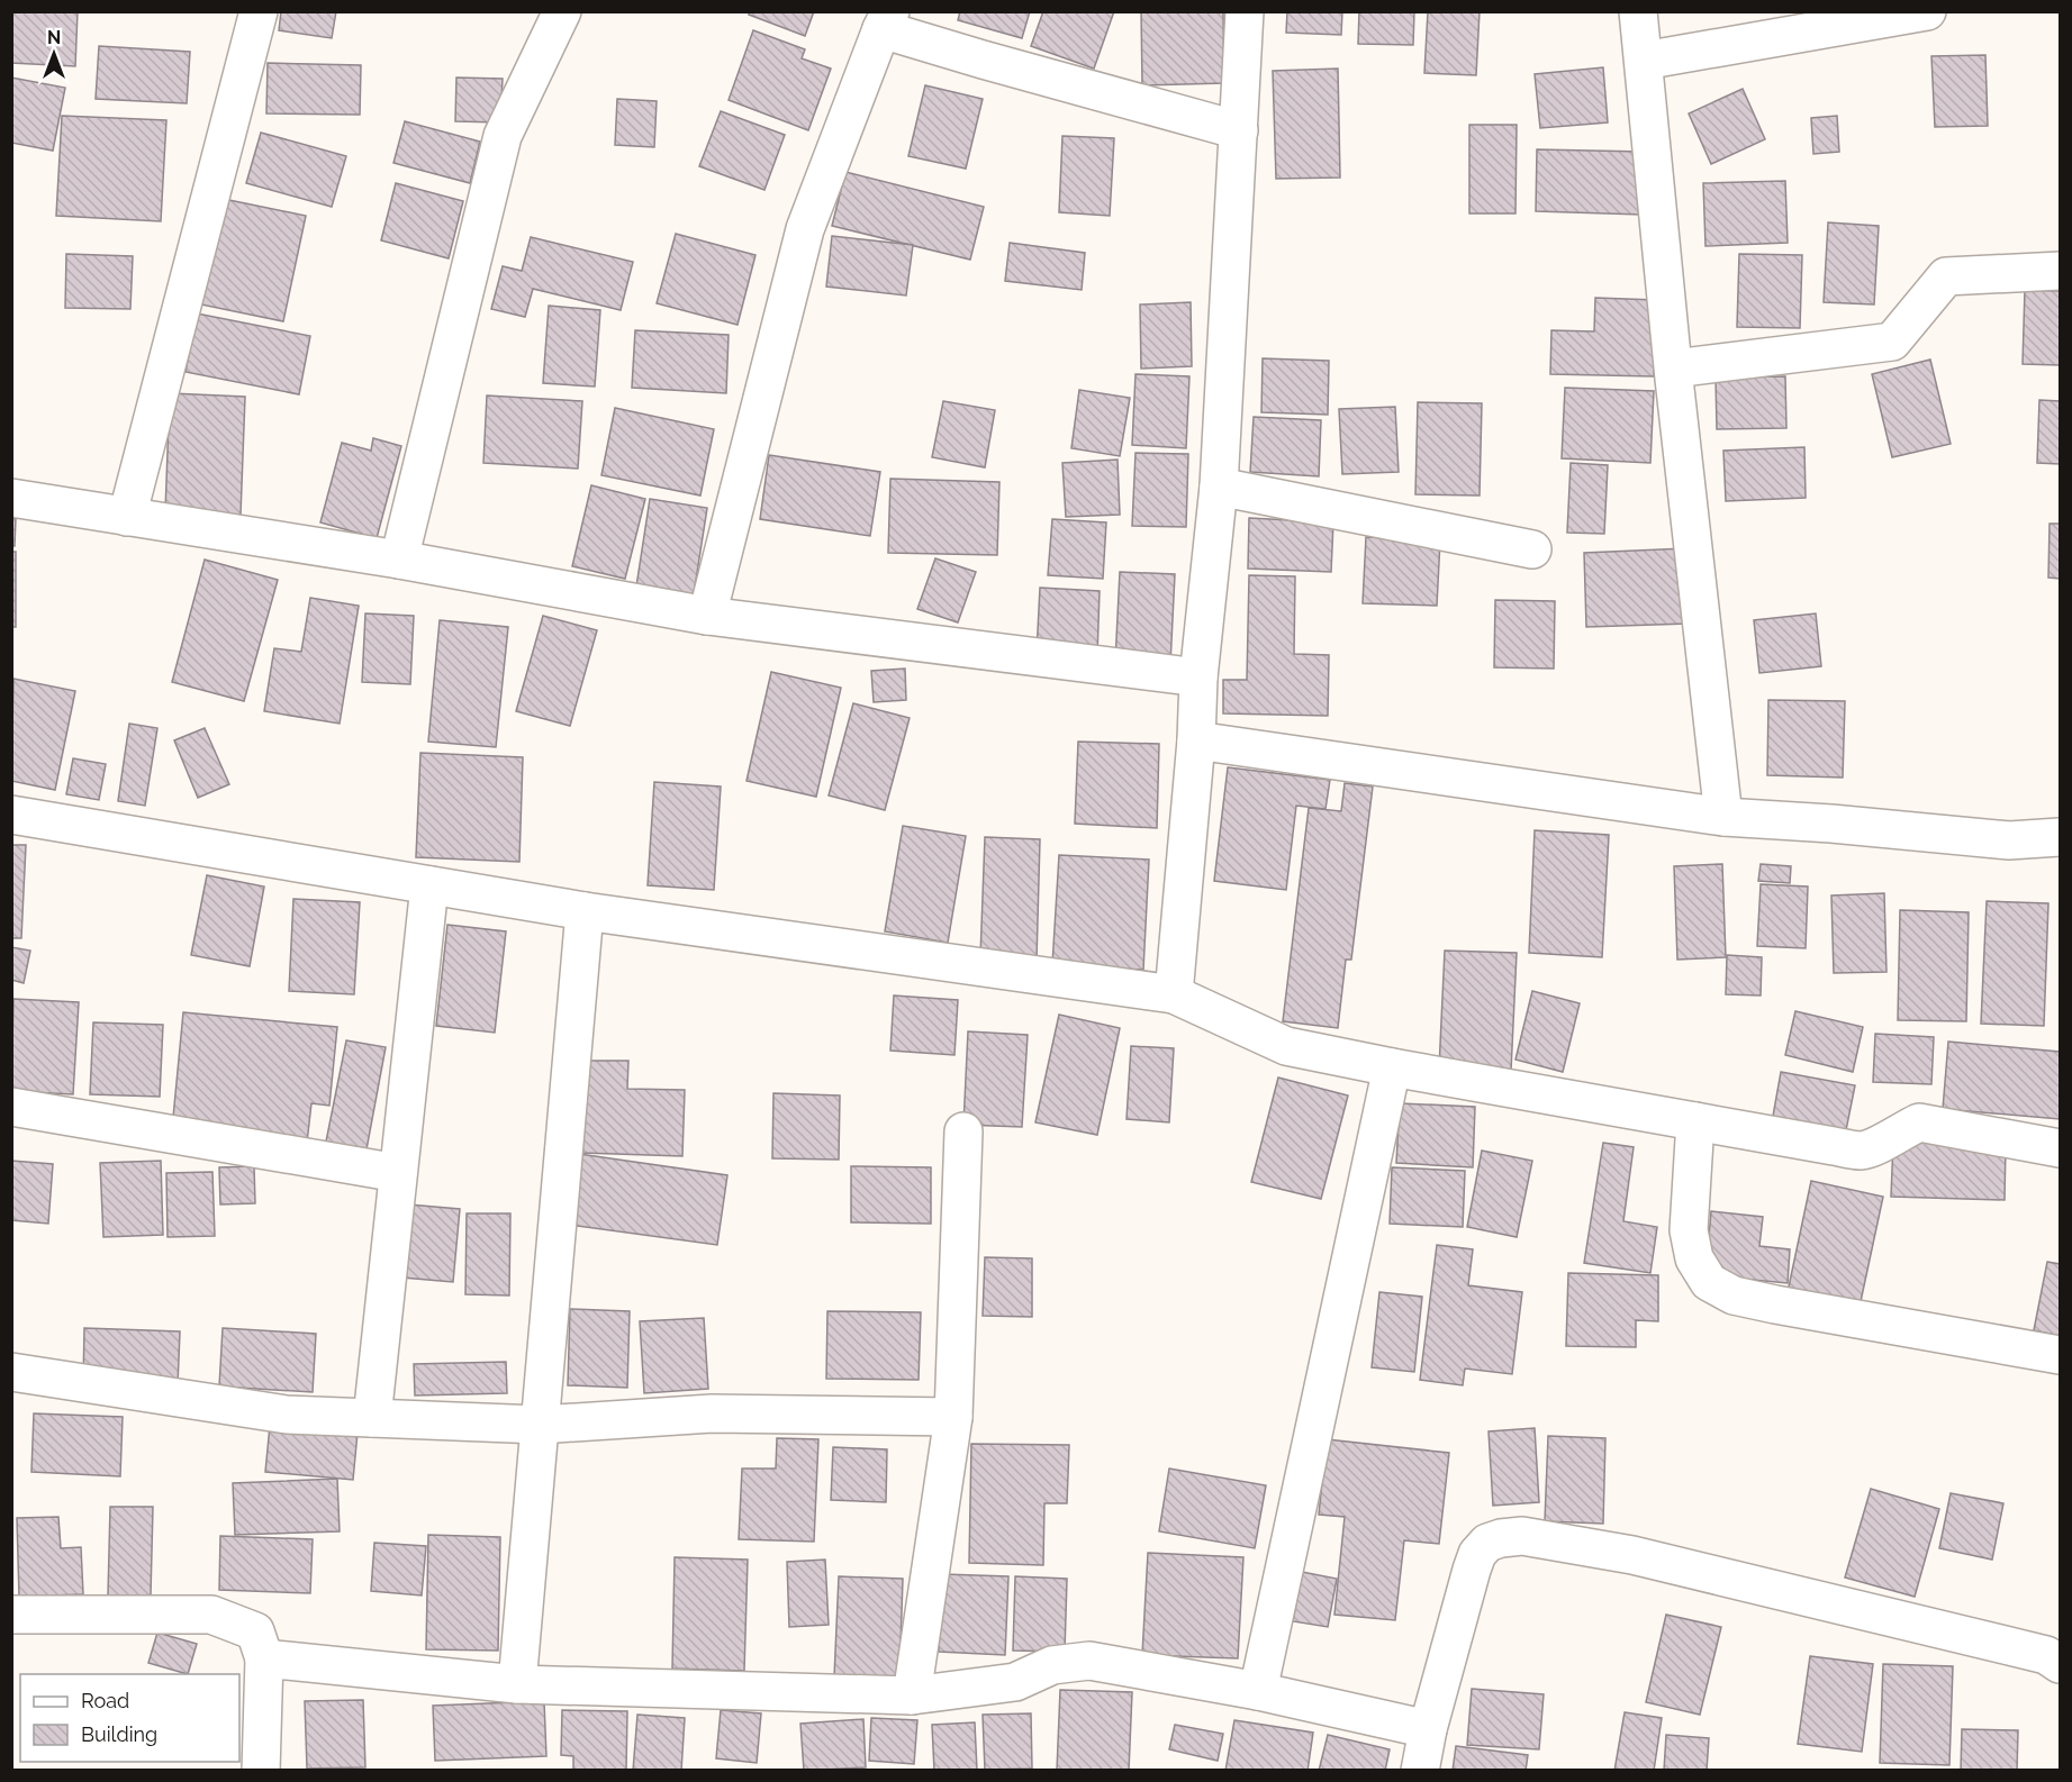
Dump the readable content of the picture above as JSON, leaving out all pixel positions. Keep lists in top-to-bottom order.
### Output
{
  "legend": ["Road", "Building"],
  "north": "top"
}
